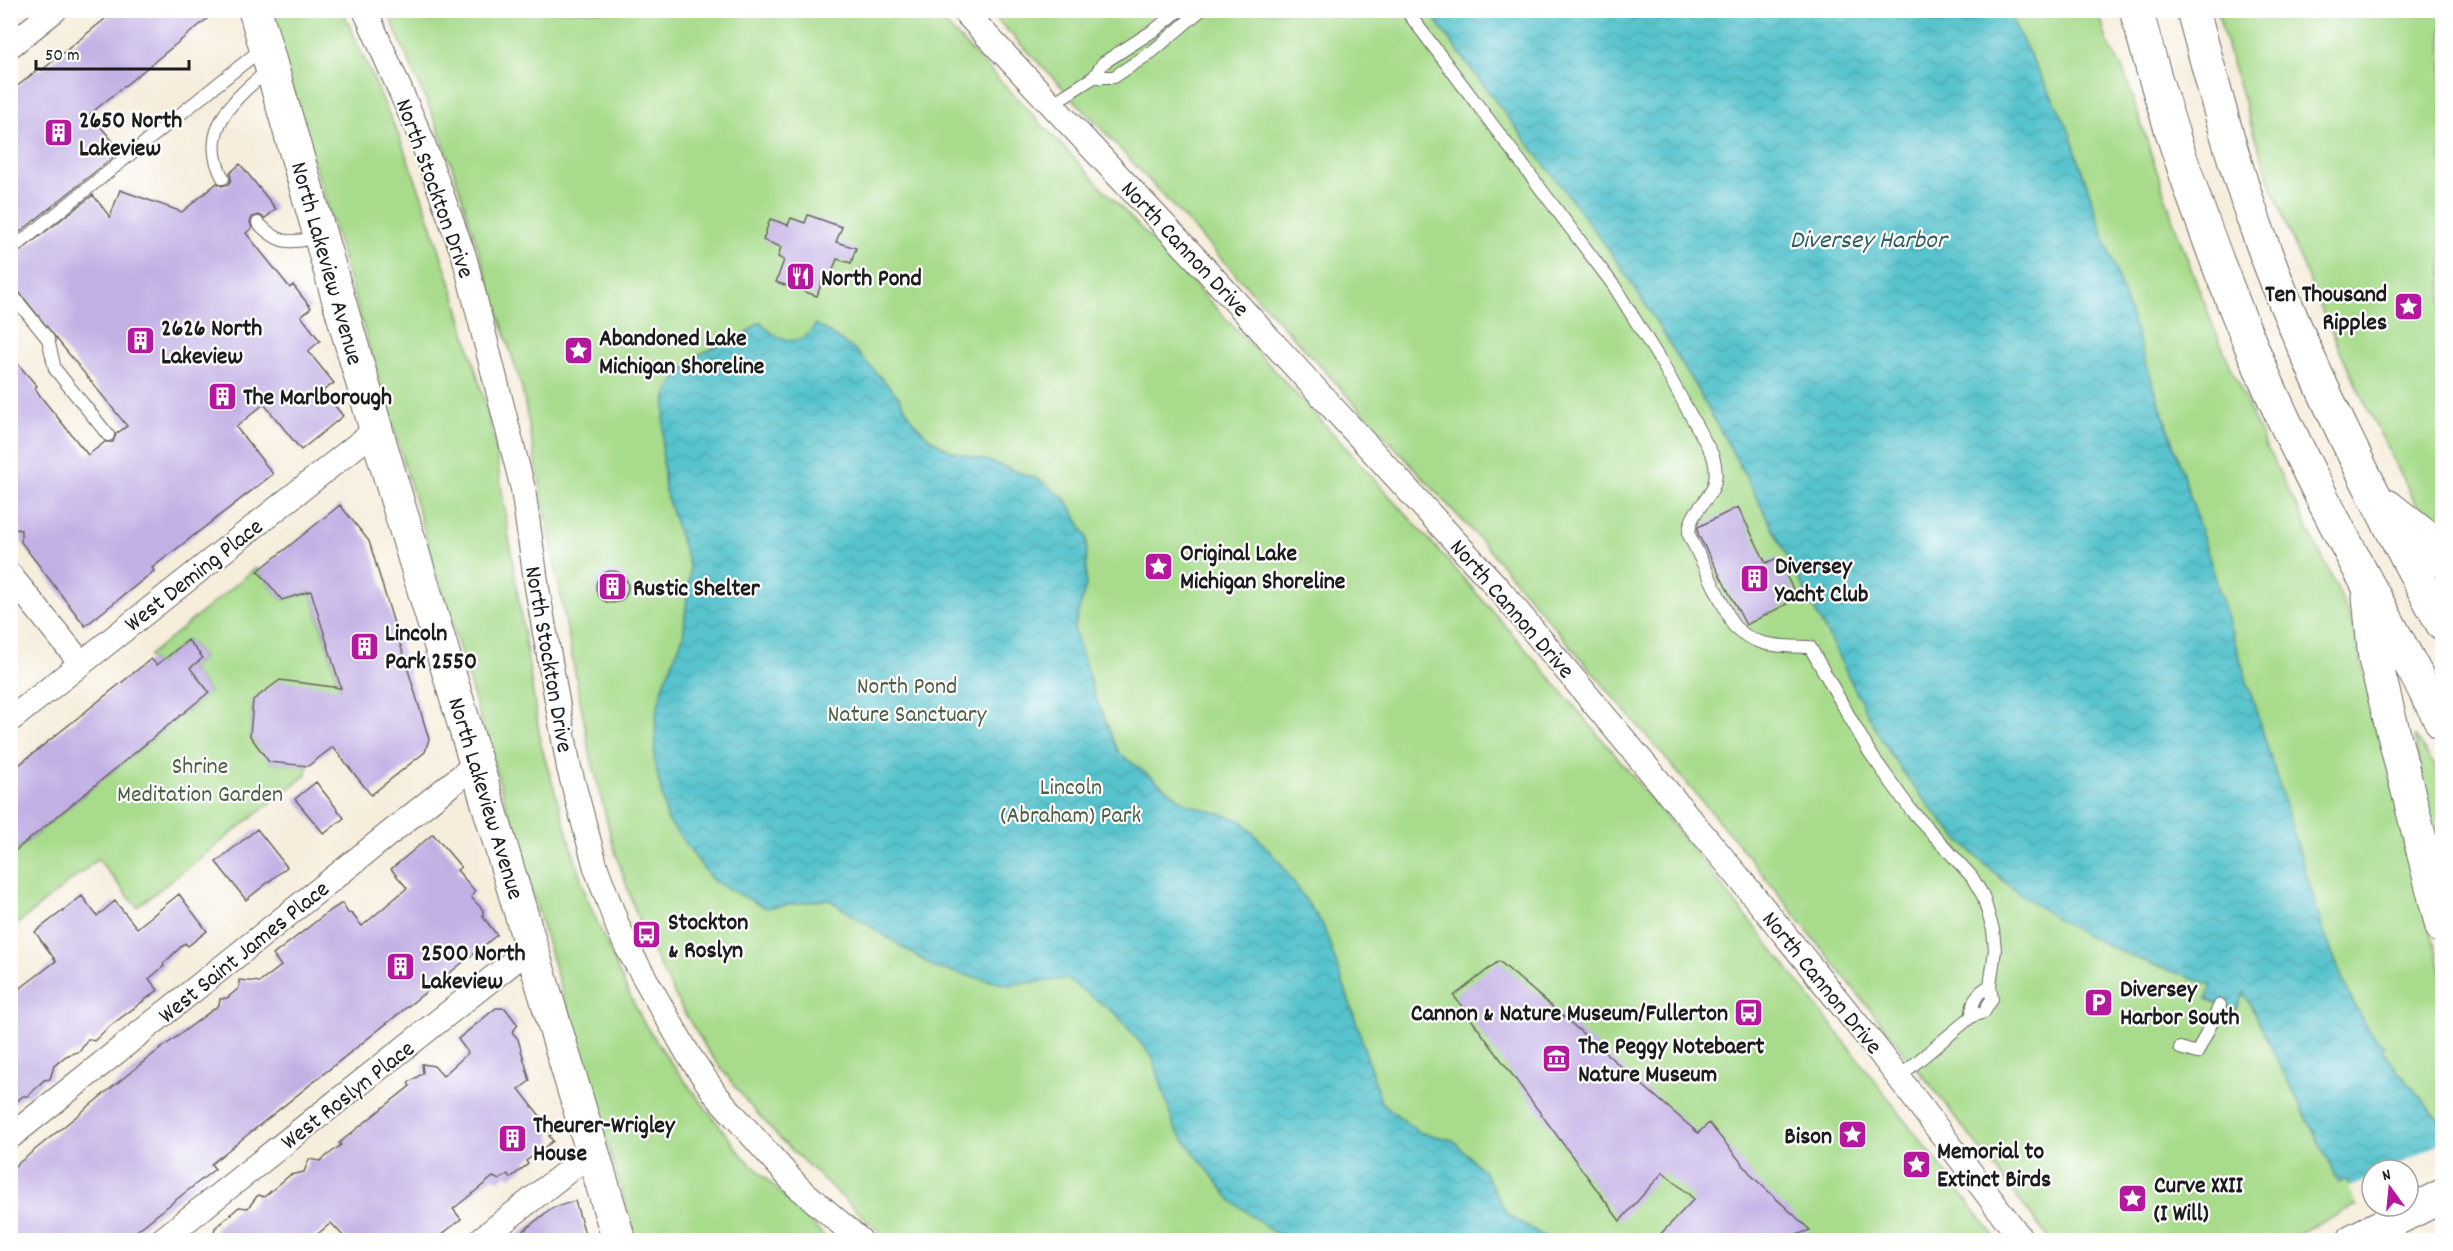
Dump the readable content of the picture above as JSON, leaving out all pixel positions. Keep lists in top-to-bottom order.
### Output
{
  "streets": {
    "main road": ["North Lakeview Avenue"],
    "street": [
      "North Stockton Drive",
      "North Cannon Drive",
      "West Deming Place",
      "West Saint James Place",
      "West Roslyn Place"
    ]
  },
  "crossings": [
    ["North Lakeview Avenue", "West Deming Place"],
    ["North Lakeview Avenue", "West Saint James Place"],
    ["North Lakeview Avenue", "West Roslyn Place"]
  ],
  "water": ["Diversey Harbor"],
  "parks": ["North Pond Nature Sanctuary", "Shrine Meditation Garden", "Lincoln (Abraham) Park"],
  "places": {
    "building": [
      "2650 North Lakeview",
      "2626 North Lakeview",
      "The Marlborough",
      "Diversey Yacht Club",
      "Rustic Shelter",
      "Lincoln Park 2550",
      "2500 North Lakeview",
      "Theurer-Wrigley House"
    ],
    "restaurant": ["North Pond"],
    "place": [
      "Ten Thousand Ripples",
      "Abandoned Lake Michigan Shoreline",
      "Original Lake Michigan Shoreline",
      "Bison",
      "Memorial to Extinct Birds",
      "Curve XXII (I Will)"
    ],
    "bus stop": ["Stockton & Roslyn", "Cannon & Nature Museum/Fullerton"],
    "parking": ["Diversey Harbor South"],
    "museum": ["The Peggy Notebaert Nature Museum"]
  },
  "scale_bar": "50 m",
  "north": "top"
}
